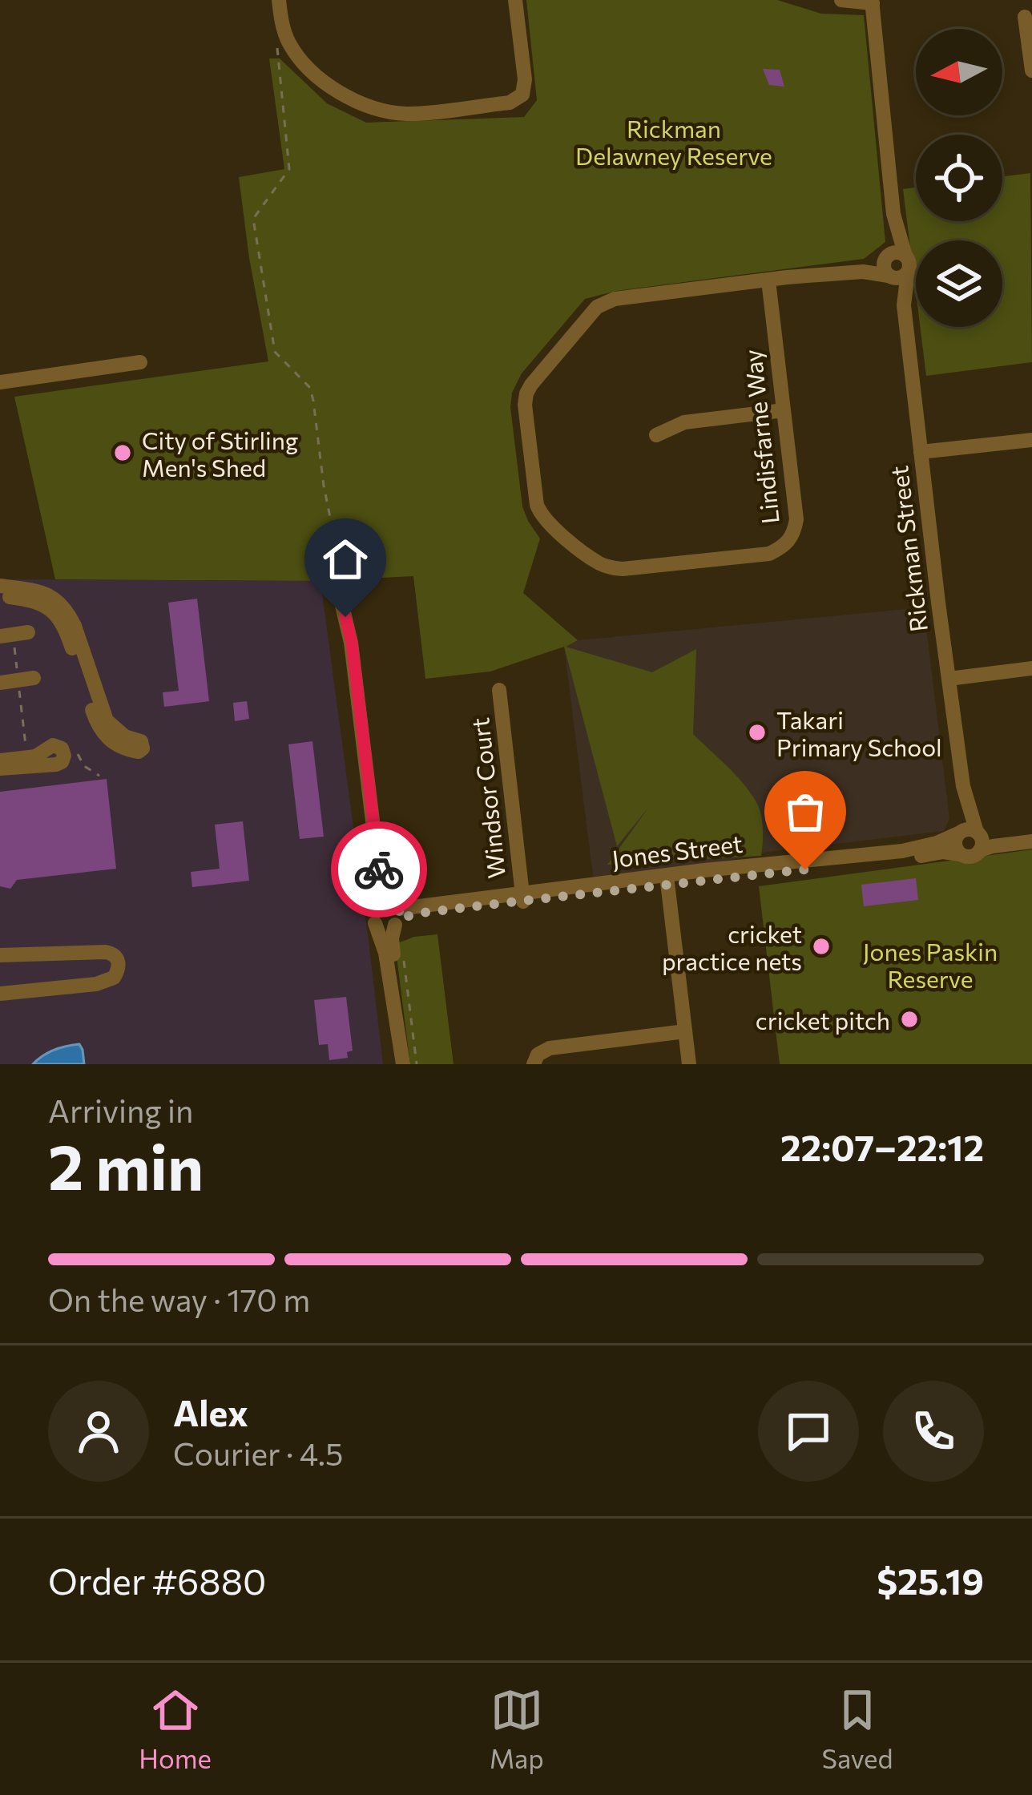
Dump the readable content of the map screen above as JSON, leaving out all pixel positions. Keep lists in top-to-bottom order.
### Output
{
  "streets": {
    "street": [
      "Lindisfarne Way",
      "Rickman Street",
      "Windsor Court",
      "Jones Street"
    ]
  },
  "crossings": [
    ["Lindisfarne Way", "Rickman Street"],
    ["Rickman Street", "Jones Street"],
    ["Windsor Court", "Jones Street"]
  ],
  "parks": ["Rickman Delawney Reserve", "Jones Paskin Reserve"],
  "places": [
    "City of Stirling Men's Shed",
    "Takari Primary School",
    "cricket practice nets",
    "cricket pitch"
  ],
  "north": "left",
  "page": {
    "heading": ["2 min", "Arriving in", "22:07–22:12"],
    "panel": [
      "Alex",
      "Courier · 4.5",
      "Order #6880",
      "$25.19"
    ],
    "bar": "On the way · 170 m",
    "tabs": ["Home", "Map", "Saved"]
  }
}
